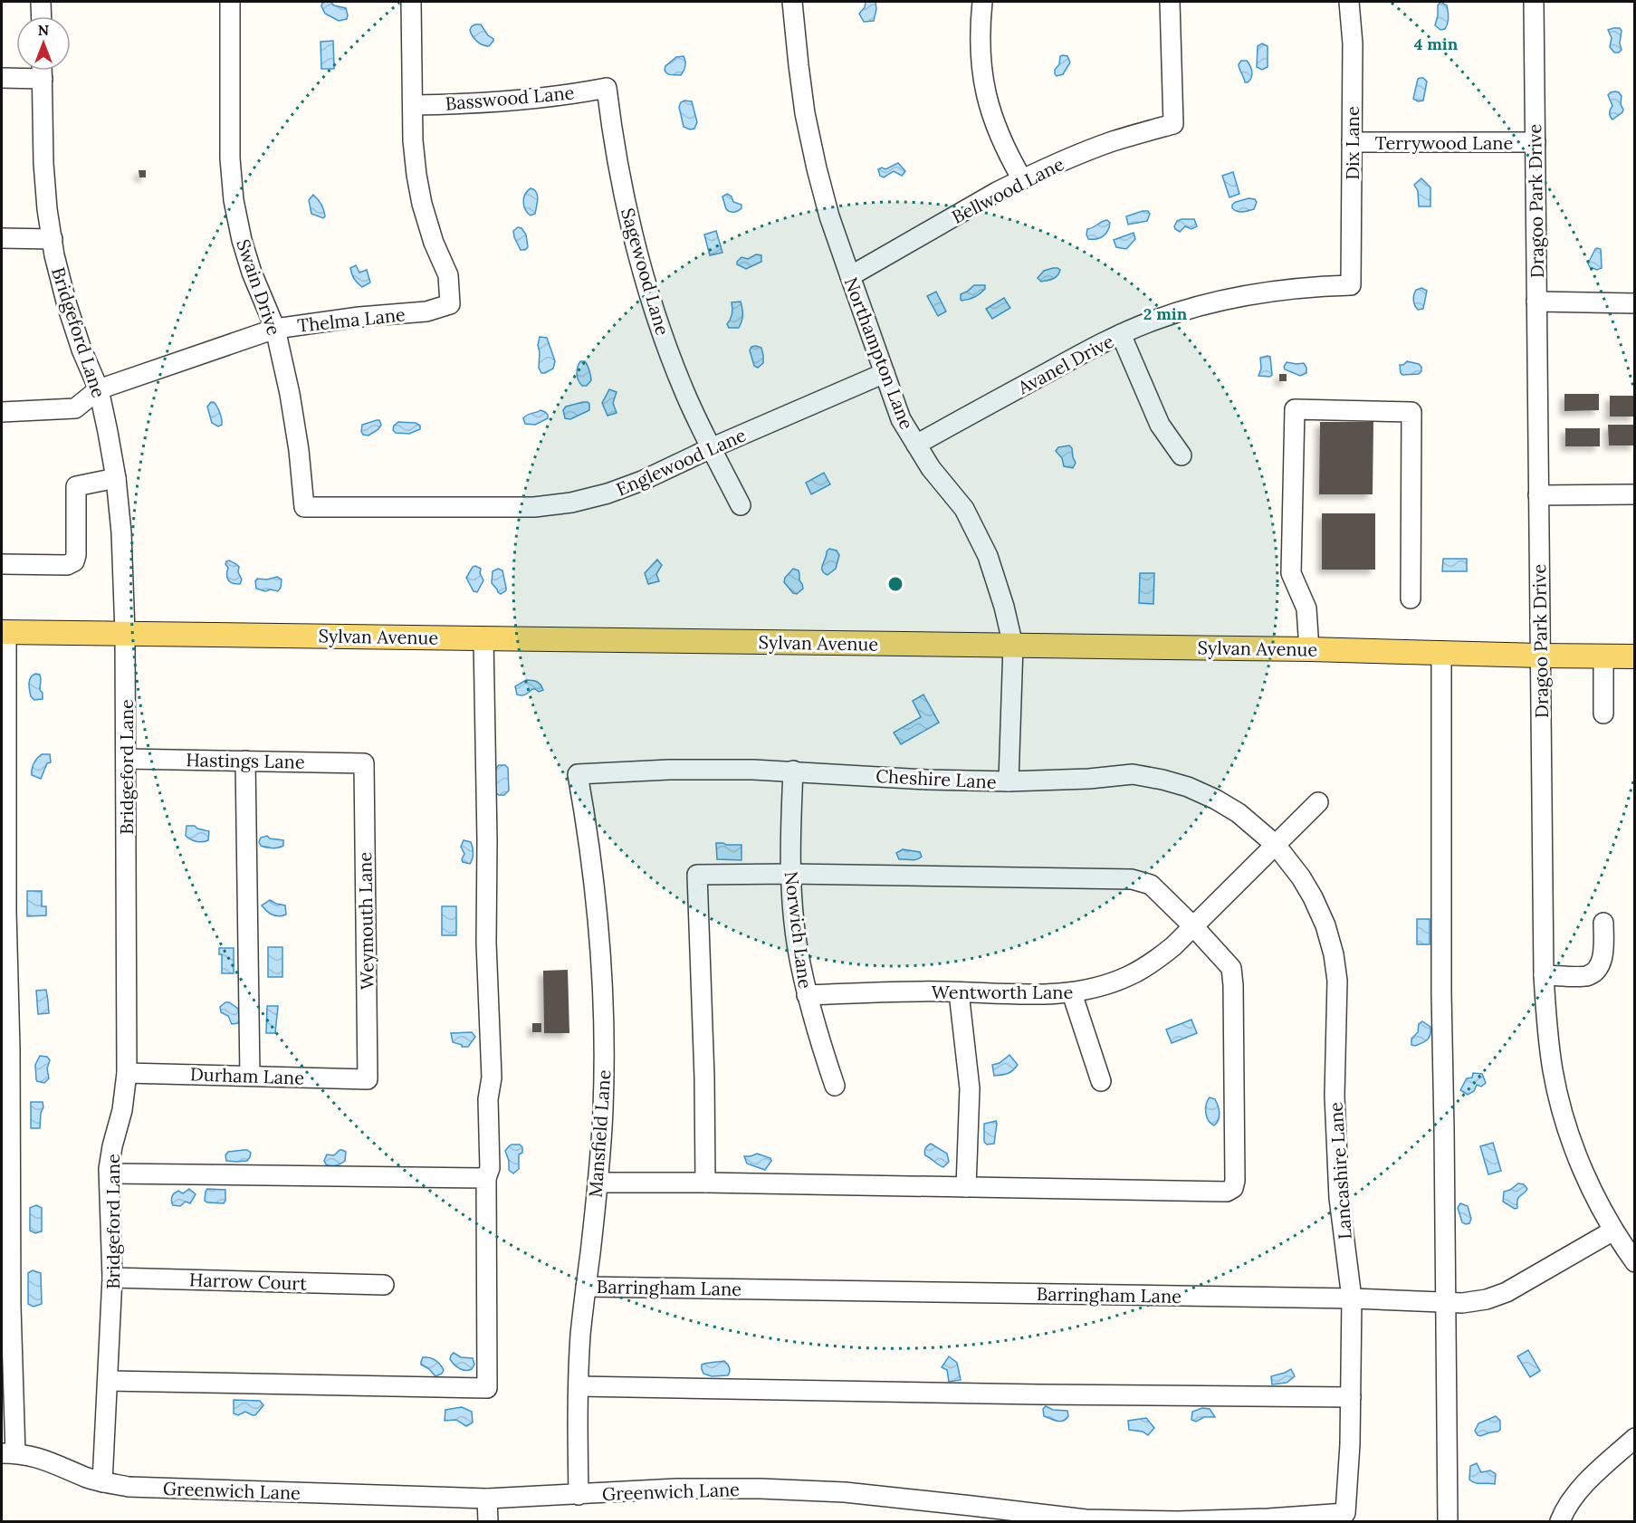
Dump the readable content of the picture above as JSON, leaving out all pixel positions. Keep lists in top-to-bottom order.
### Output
{
  "streets": {
    "main road": ["Sylvan Avenue"],
    "street": [
      "Basswood Lane",
      "Terrywood Lane",
      "Dix Lane",
      "Bellwood Lane",
      "Dragoo Park Drive",
      "Sagewood Lane",
      "Swain Drive",
      "Thelma Lane",
      "Bridgeford Lane",
      "Northampton Lane",
      "Avanel Drive",
      "Englewood Lane",
      "Hastings Lane",
      "Cheshire Lane",
      "Weymouth Lane",
      "Norwich Lane",
      "Wentworth Lane",
      "Durham Lane",
      "Mansfield Lane",
      "Lancashire Lane",
      "Harrow Court",
      "Barringham Lane",
      "Greenwich Lane"
    ]
  },
  "crossings": [
    ["Basswood Lane", "Sagewood Lane"],
    ["Basswood Lane", "Thelma Lane"],
    ["Terrywood Lane", "Dix Lane"],
    ["Terrywood Lane", "Dragoo Park Drive"],
    ["Dix Lane", "Avanel Drive"],
    ["Bellwood Lane", "Northampton Lane"],
    ["Dragoo Park Drive", "Sylvan Avenue"],
    ["Dragoo Park Drive", "Barringham Lane"],
    ["Sagewood Lane", "Englewood Lane"],
    ["Swain Drive", "Thelma Lane"],
    ["Swain Drive", "Englewood Lane"],
    ["Thelma Lane", "Bridgeford Lane"],
    ["Bridgeford Lane", "Sylvan Avenue"],
    ["Bridgeford Lane", "Hastings Lane"],
    ["Bridgeford Lane", "Durham Lane"],
    ["Bridgeford Lane", "Harrow Court"],
    ["Bridgeford Lane", "Greenwich Lane"],
    ["Northampton Lane", "Avanel Drive"],
    ["Northampton Lane", "Englewood Lane"],
    ["Northampton Lane", "Sylvan Avenue"],
    ["Northampton Lane", "Cheshire Lane"],
    ["Hastings Lane", "Weymouth Lane"],
    ["Cheshire Lane", "Norwich Lane"],
    ["Cheshire Lane", "Wentworth Lane"],
    ["Cheshire Lane", "Mansfield Lane"],
    ["Cheshire Lane", "Lancashire Lane"],
    ["Weymouth Lane", "Durham Lane"],
    ["Norwich Lane", "Wentworth Lane"],
    ["Wentworth Lane", "Lancashire Lane"],
    ["Mansfield Lane", "Barringham Lane"],
    ["Mansfield Lane", "Greenwich Lane"],
    ["Lancashire Lane", "Barringham Lane"],
    ["Lancashire Lane", "Greenwich Lane"]
  ],
  "north": "top",
  "rings": ["4 min", "2 min"]
}
